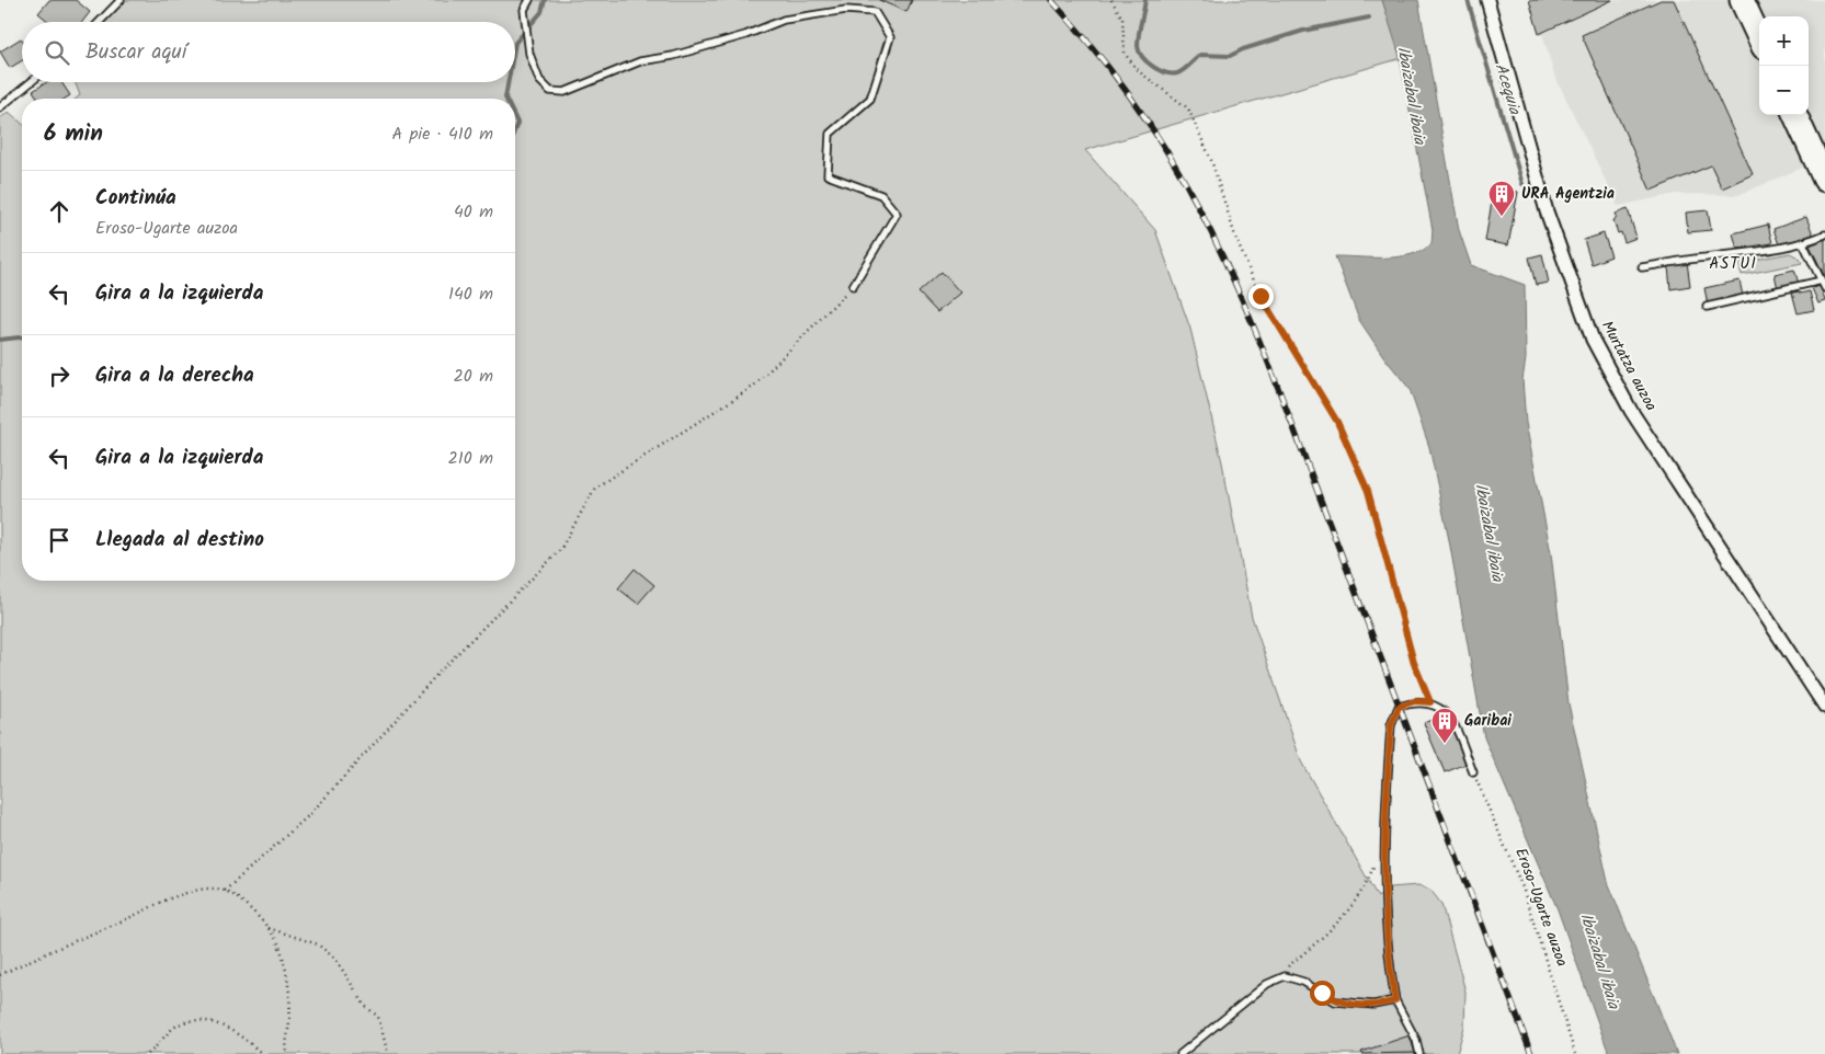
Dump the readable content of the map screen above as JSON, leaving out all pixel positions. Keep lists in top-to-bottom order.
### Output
{
  "streets": {
    "street": ["Murtatza auzoa"],
    "path": ["Eroso-Ugarte auzoa"]
  },
  "districts": ["ASTUI"],
  "water": ["Acequia", "Ibaizabal ibaia"],
  "places": {
    "building": ["URA Agentzia", "Garibai"]
  },
  "page": {
    "map_buttons": ["+", "−"],
    "search": "Buscar aquí",
    "heading": ["6 min", "A pie · 410 m"],
    "list": [
      ["Continúa", "Eroso-Ugarte auzoa", "40 m"],
      ["Gira a la izquierda", "140 m"],
      ["Gira a la derecha", "20 m"],
      ["Gira a la izquierda", "210 m"],
      "Llegada al destino"
    ]
  }
}
